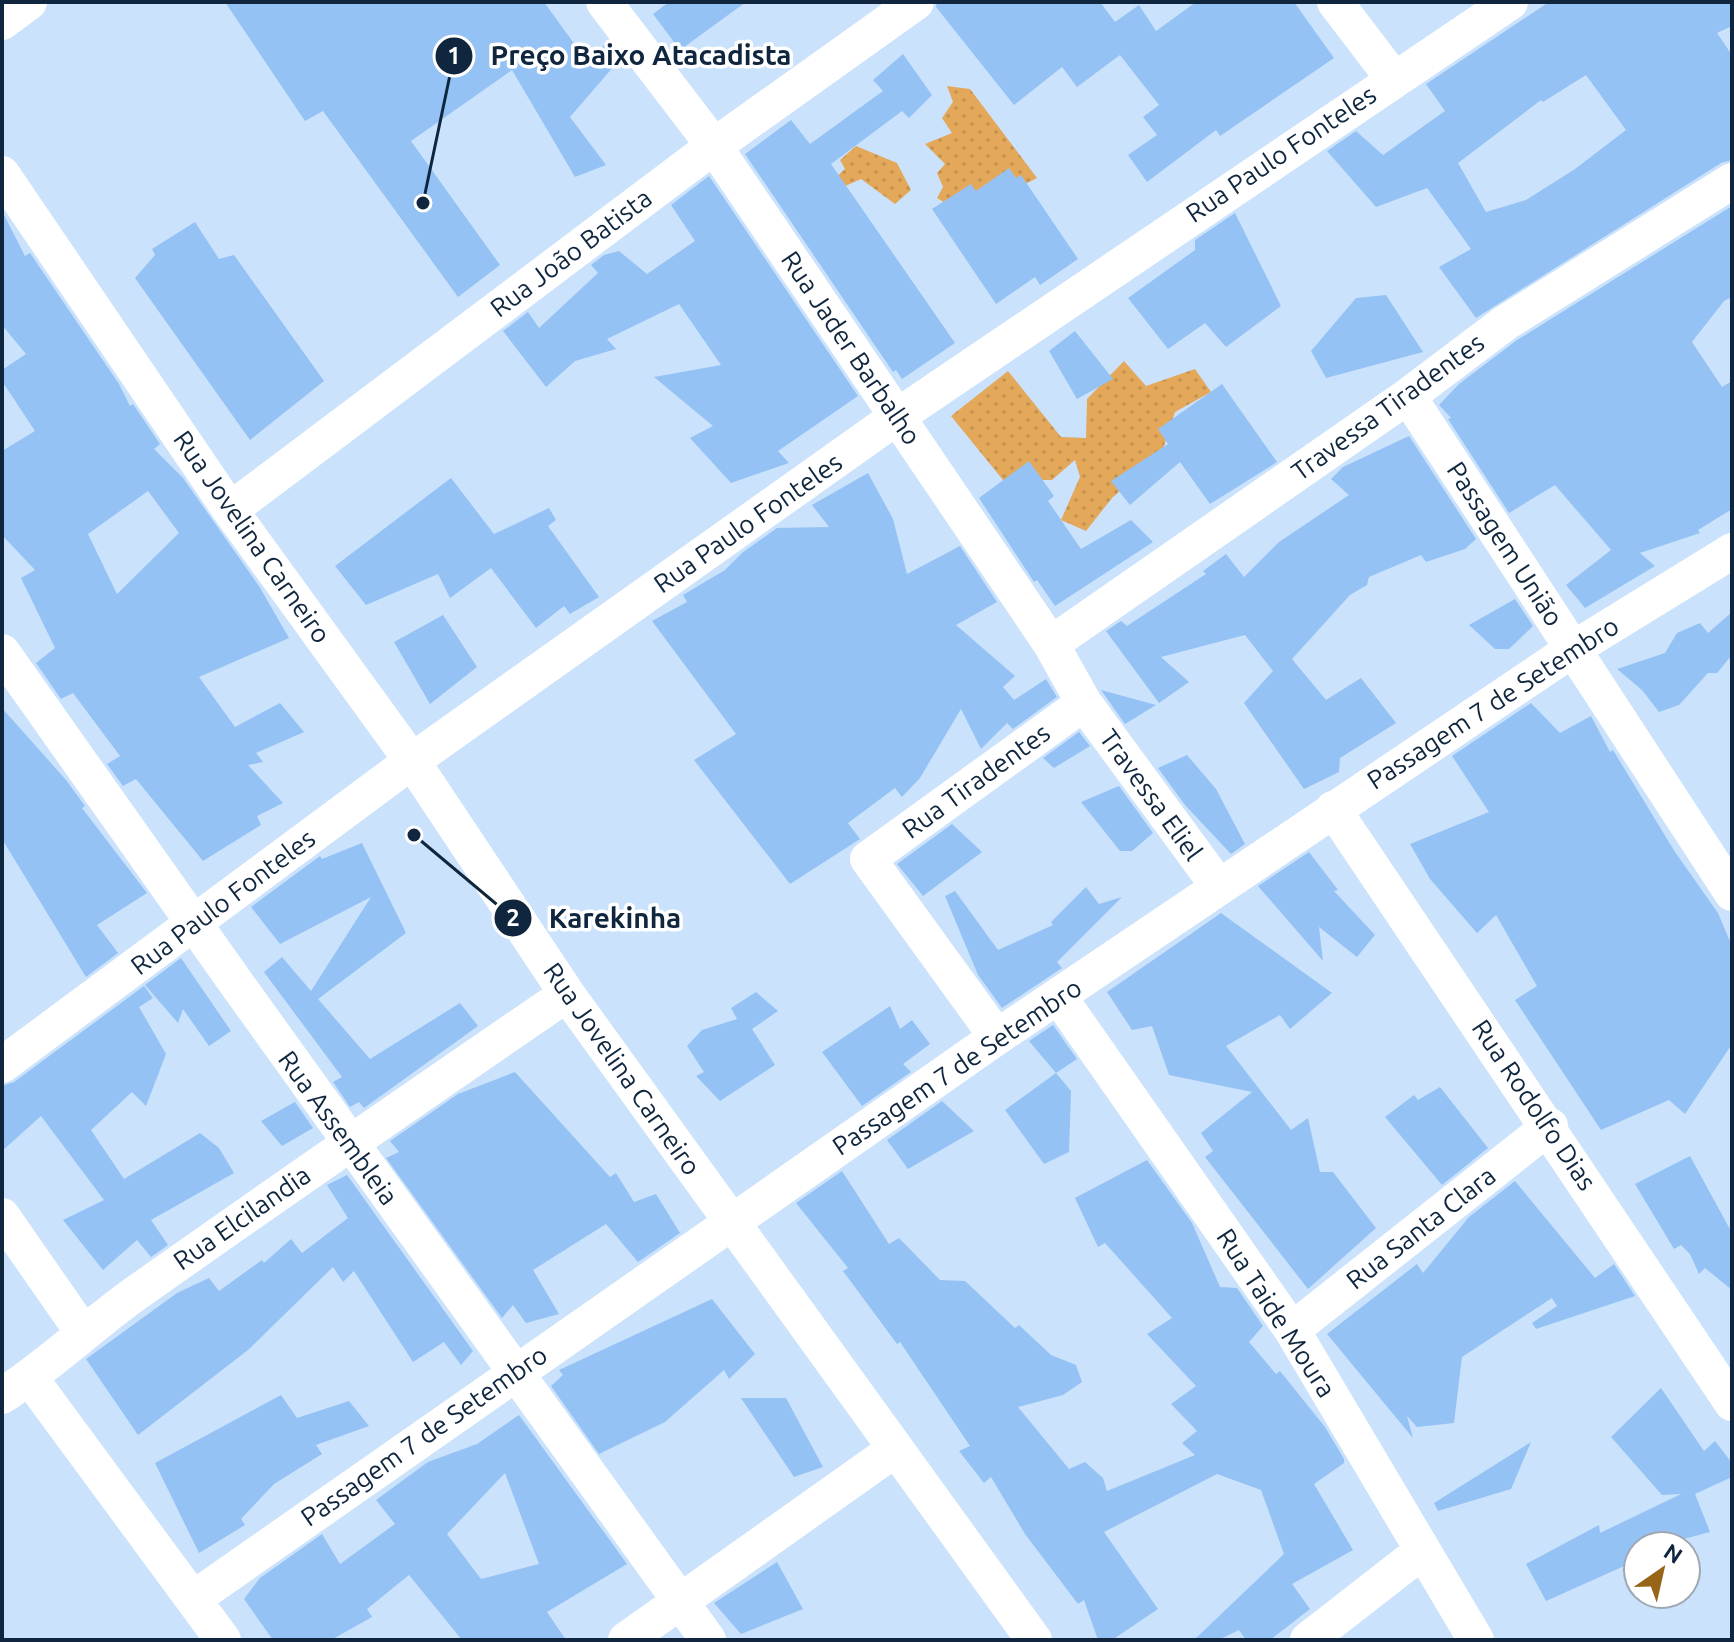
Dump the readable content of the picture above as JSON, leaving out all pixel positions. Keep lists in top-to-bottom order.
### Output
{
  "streets": {
    "street": [
      "Rua Paulo Fonteles",
      "Rua João Batista",
      "Rua Jader Barbalho",
      "Travessa Tiradentes",
      "Rua Jovelina Carneiro",
      "Passagem União",
      "Passagem 7 de Setembro",
      "Rua Tiradentes",
      "Travessa Eliel",
      "Rua Rodolfo Dias",
      "Rua Assembleia",
      "Rua Elcilandia",
      "Rua Santa Clara",
      "Rua Taide Moura"
    ]
  },
  "crossings": [
    ["Rua Paulo Fonteles", "Rua Jader Barbalho"],
    ["Rua Paulo Fonteles", "Rua Jovelina Carneiro"],
    ["Rua Paulo Fonteles", "Rua Assembleia"],
    ["Rua João Batista", "Rua Jader Barbalho"],
    ["Rua João Batista", "Rua Jovelina Carneiro"],
    ["Rua Jader Barbalho", "Travessa Tiradentes"],
    ["Rua Jader Barbalho", "Rua Tiradentes"],
    ["Rua Jader Barbalho", "Travessa Eliel"],
    ["Travessa Tiradentes", "Passagem União"],
    ["Rua Jovelina Carneiro", "Passagem 7 de Setembro"],
    ["Rua Jovelina Carneiro", "Rua Elcilandia"],
    ["Passagem União", "Passagem 7 de Setembro"],
    ["Passagem 7 de Setembro", "Rua Tiradentes"],
    ["Passagem 7 de Setembro", "Travessa Eliel"],
    ["Passagem 7 de Setembro", "Rua Rodolfo Dias"],
    ["Passagem 7 de Setembro", "Rua Assembleia"],
    ["Passagem 7 de Setembro", "Rua Taide Moura"],
    ["Rua Tiradentes", "Travessa Eliel"],
    ["Rua Rodolfo Dias", "Rua Santa Clara"],
    ["Rua Assembleia", "Rua Elcilandia"],
    ["Rua Santa Clara", "Rua Taide Moura"]
  ],
  "places": ["Preço Baixo Atacadista", "Karekinha"],
  "north": "top right"
}
